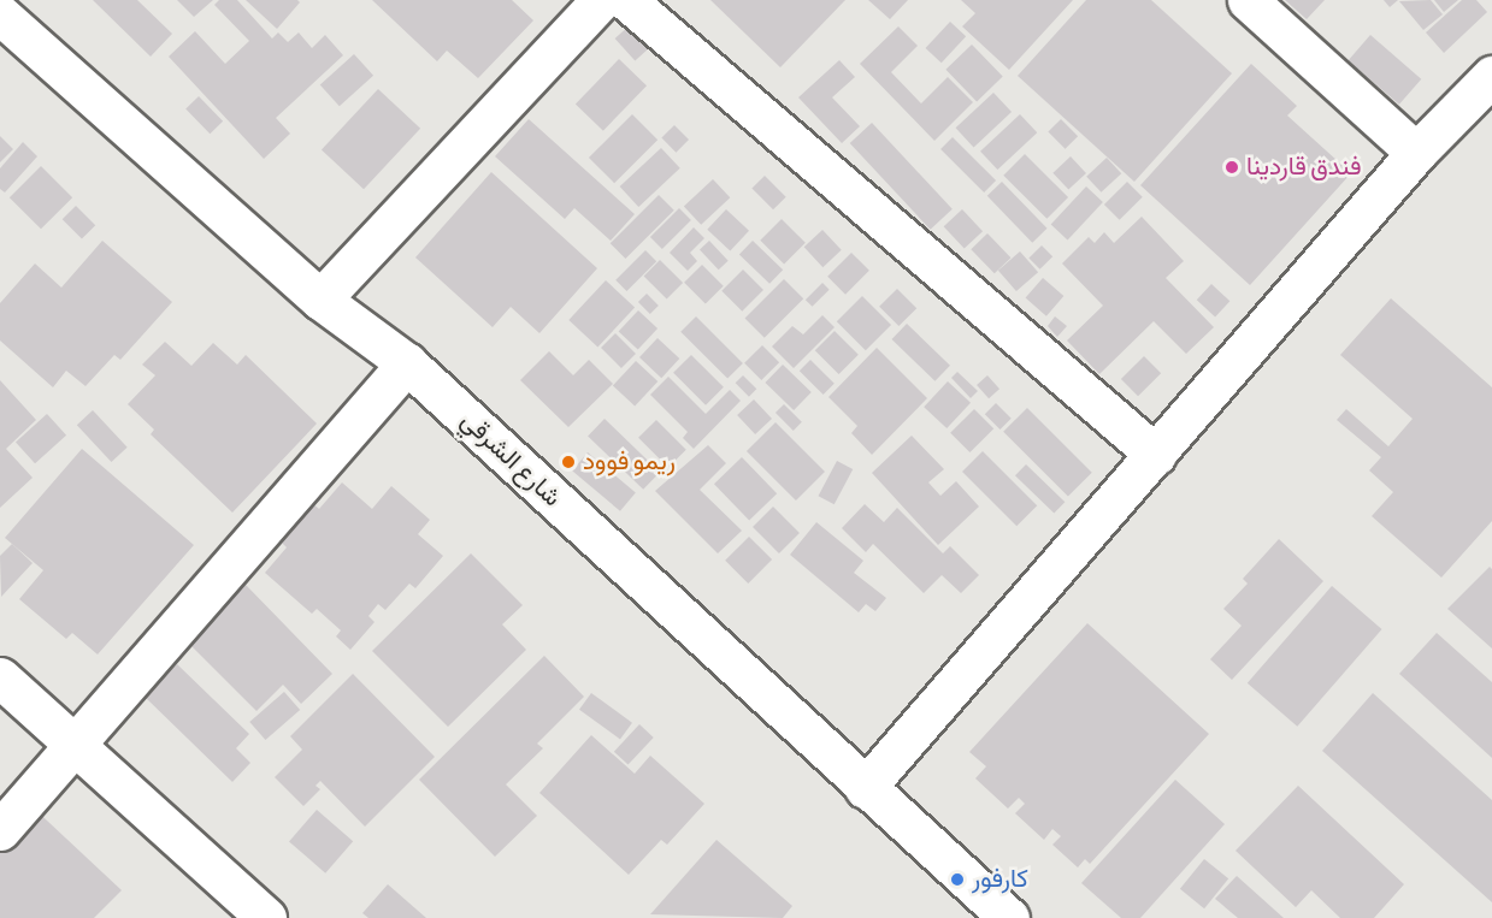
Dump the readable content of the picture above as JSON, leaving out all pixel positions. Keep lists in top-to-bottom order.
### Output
{
  "streets": {
    "street": ["شارع الشرقي"]
  },
  "places": ["فندق قاردينا", "ريمو فوود", "كارفور"]
}
